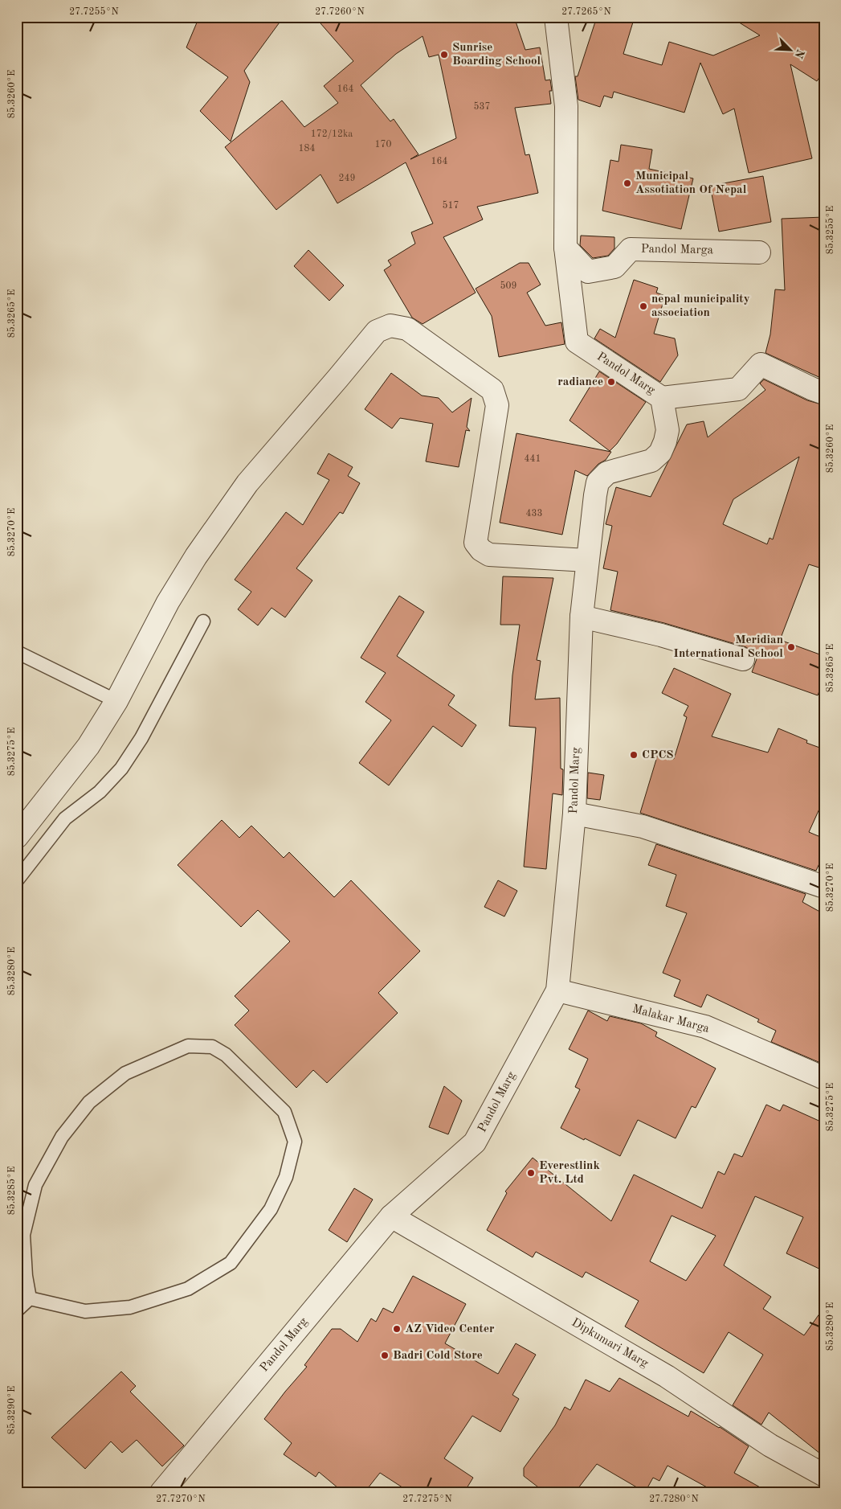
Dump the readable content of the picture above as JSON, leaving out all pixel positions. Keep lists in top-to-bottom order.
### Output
{
  "streets": {
    "street": [
      "Pandol Marga",
      "Pandol Marg",
      "Malakar Marga",
      "Dipkumari Marg"
    ]
  },
  "crossings": [
    ["Pandol Marga", "Pandol Marg"],
    ["Pandol Marg", "Malakar Marga"],
    ["Pandol Marg", "Dipkumari Marg"]
  ],
  "places": [
    "Sunrise Boarding School",
    "Municipal Assotiation Of Nepal",
    "nepal municipality association",
    "radiance",
    "Meridian International School",
    "CPCS",
    "Everestlink Pvt. Ltd",
    "AZ Video Center",
    "Badri Cold Store"
  ],
  "house_numbers": [
    "164",
    "537",
    "172/12ka",
    "170",
    "184",
    "164",
    "249",
    "517",
    "509",
    "441",
    "433"
  ],
  "north": "bottom right",
  "coordinates": [
    "27.7255°N",
    "27.7260°N",
    "27.7265°N",
    "85.3260°E",
    "85.3255°E",
    "85.3265°E",
    "85.3270°E",
    "85.3275°E",
    "85.3280°E",
    "85.3285°E",
    "85.3290°E",
    "27.7270°N",
    "27.7275°N",
    "27.7280°N"
  ]
}
